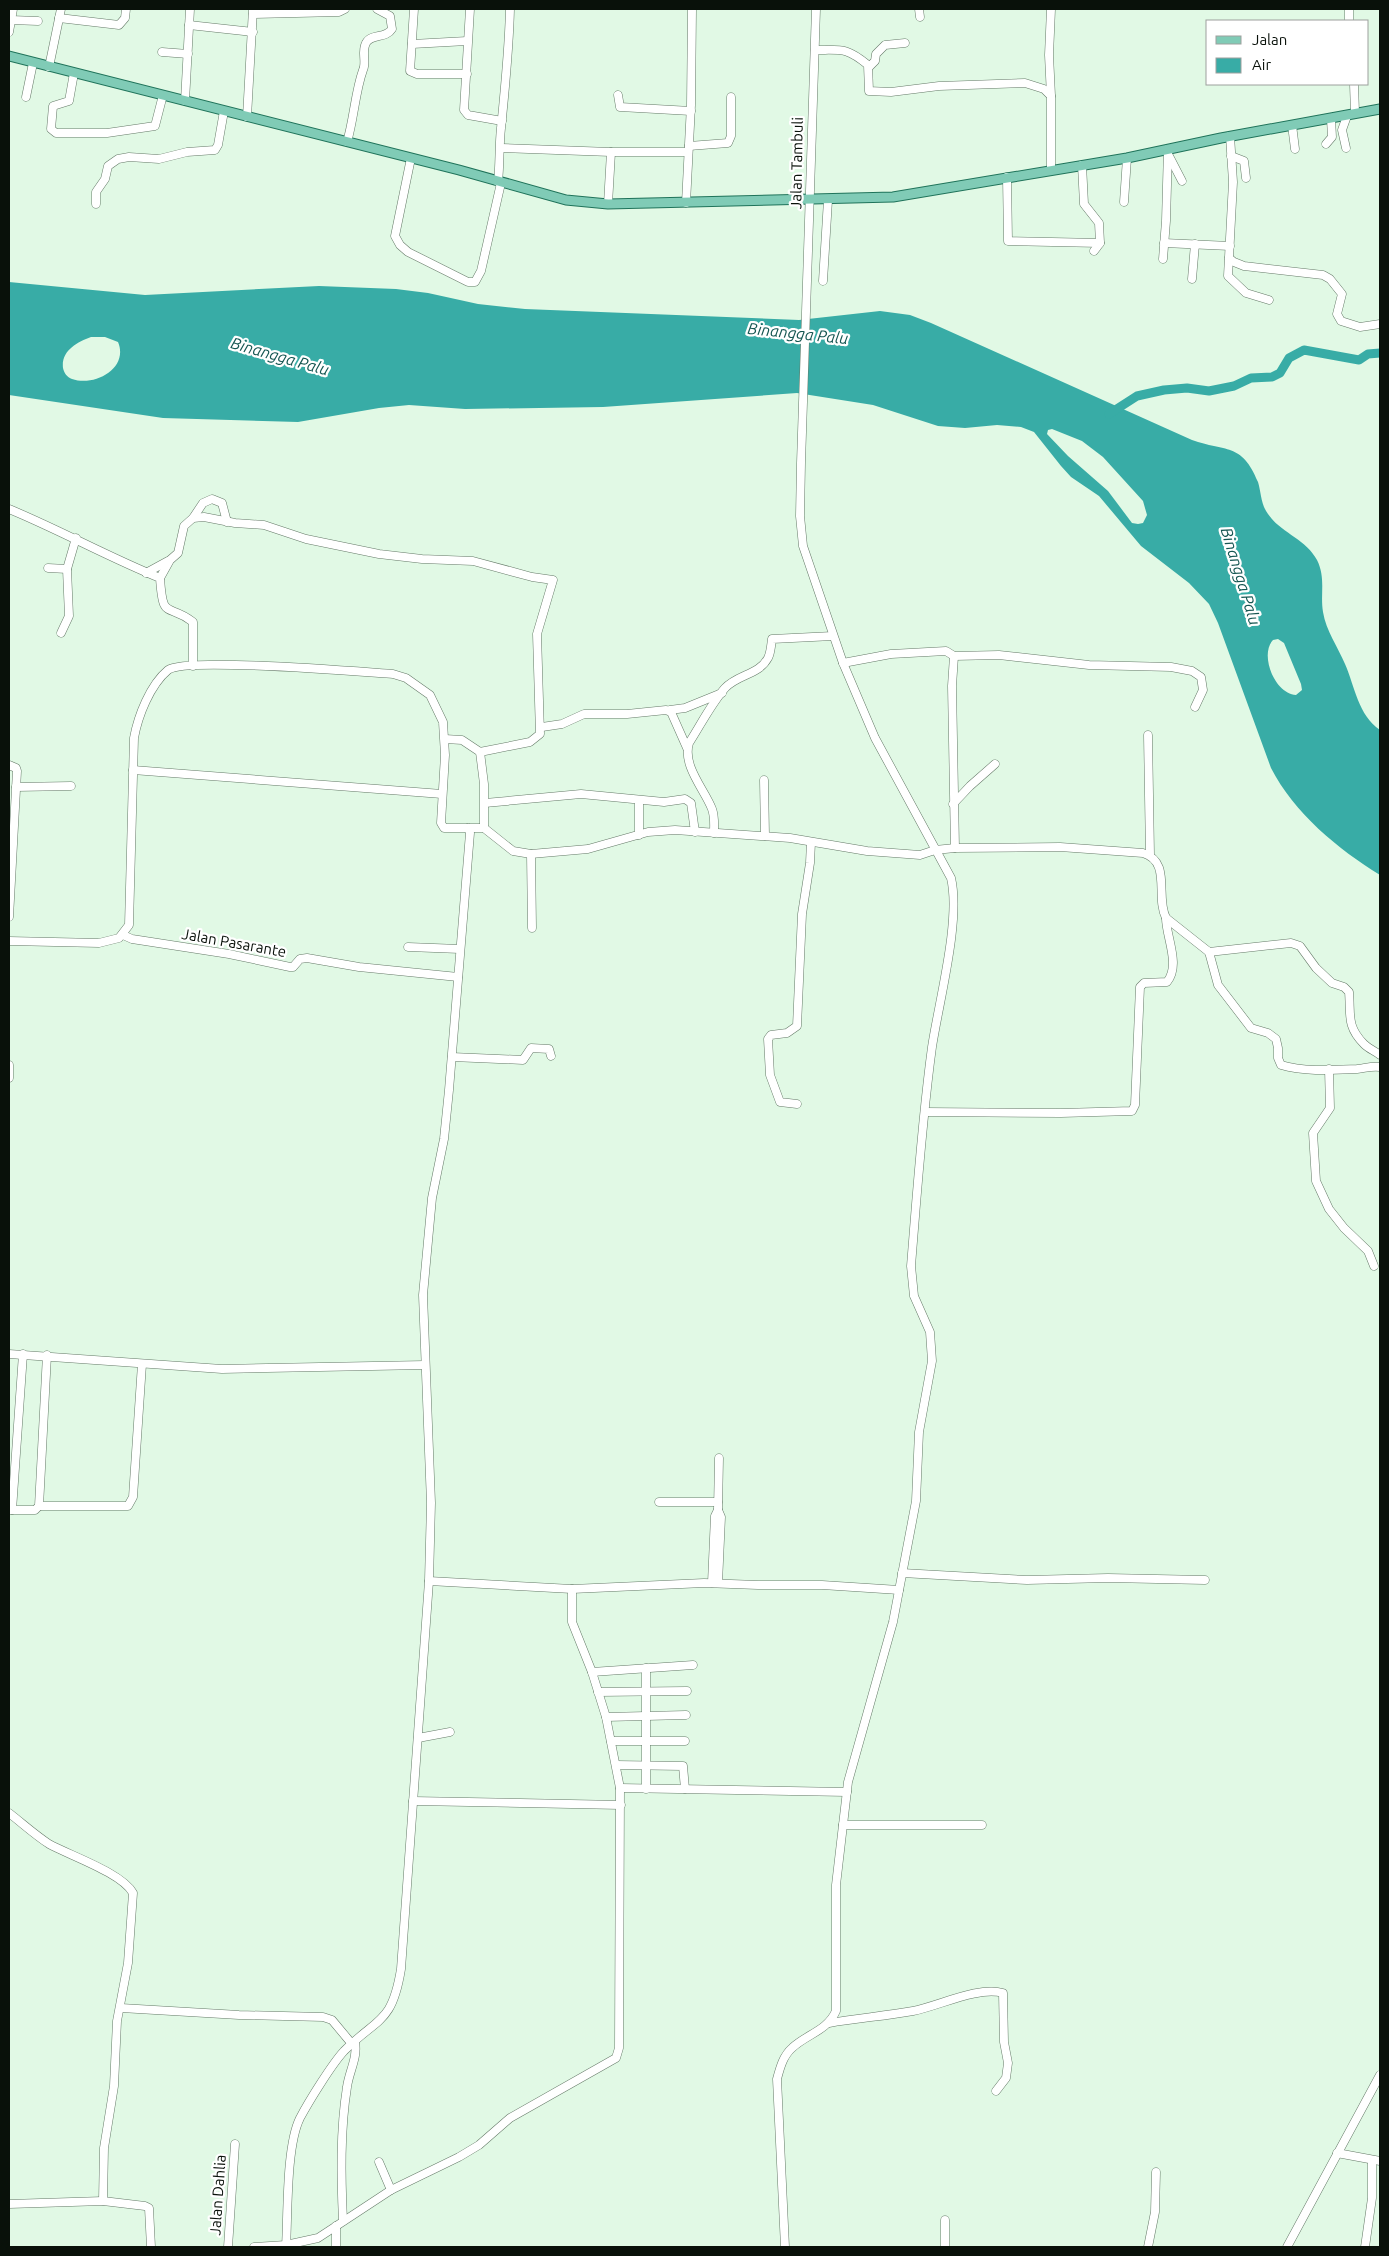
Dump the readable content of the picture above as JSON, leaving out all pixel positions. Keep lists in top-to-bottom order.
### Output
{
  "streets": {
    "street": ["Jalan Tambuli", "Jalan Pasarante", "Jalan Dahlia"]
  },
  "water": ["Binangga Palu"],
  "legend": ["Jalan", "Air"]
}
